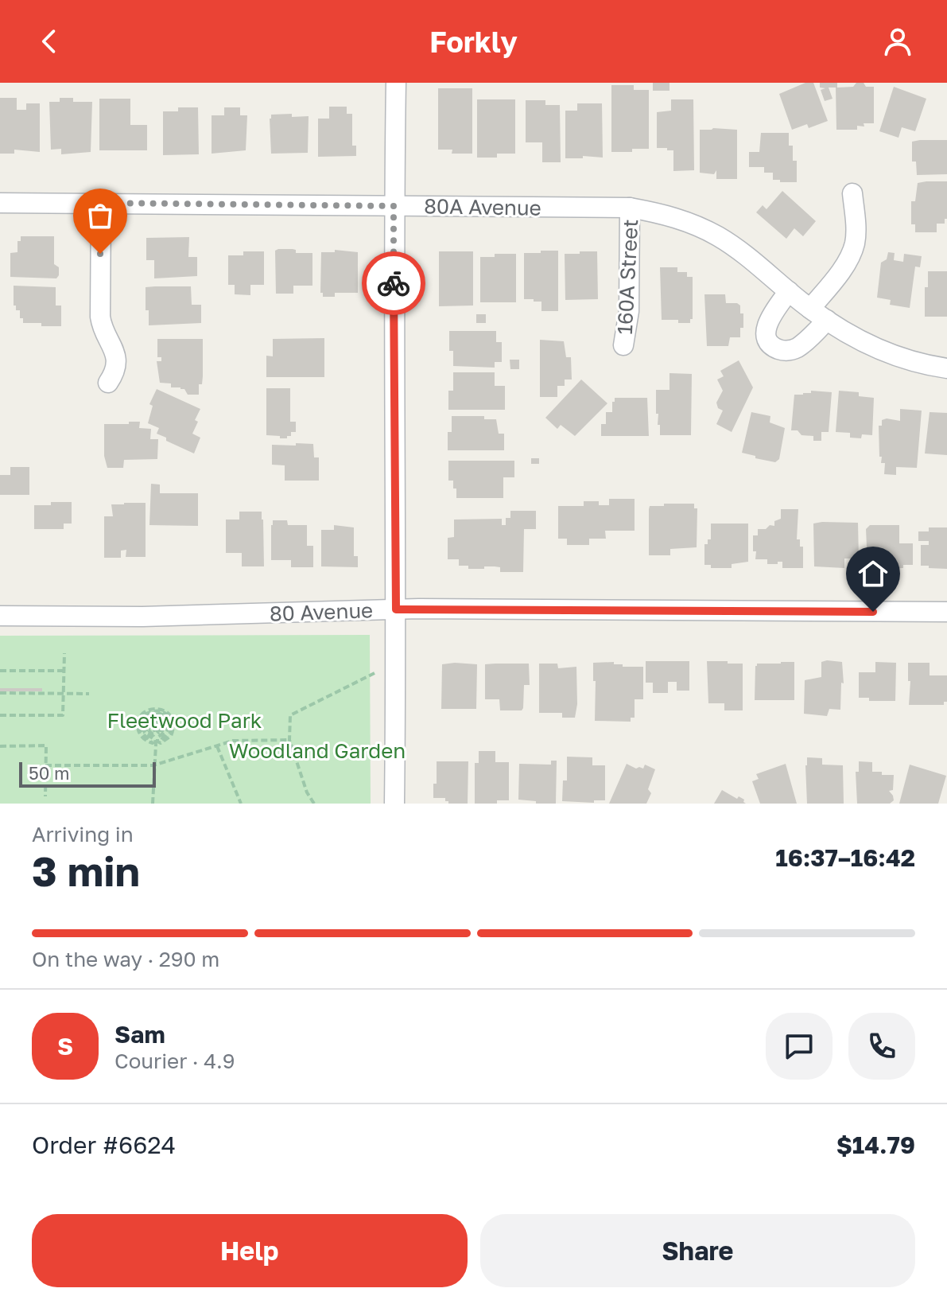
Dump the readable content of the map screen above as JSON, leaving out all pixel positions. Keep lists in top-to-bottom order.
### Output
{
  "streets": {
    "street": ["80A Avenue", "160A Street", "80 Avenue"]
  },
  "crossings": [
    ["80A Avenue", "160A Street"]
  ],
  "parks": ["Fleetwood Park", "Woodland Garden"],
  "scale_bar": "50 m",
  "page": {
    "header": "Forkly",
    "scale": "50 m",
    "heading": ["3 min", "Arriving in", "16:37–16:42"],
    "panel": [
      "Sam",
      "Courier · 4.9",
      "Order #6624",
      "$14.79"
    ],
    "bar": "On the way · 290 m",
    "round": "S",
    "buttons": ["Help", "Share"]
  }
}
